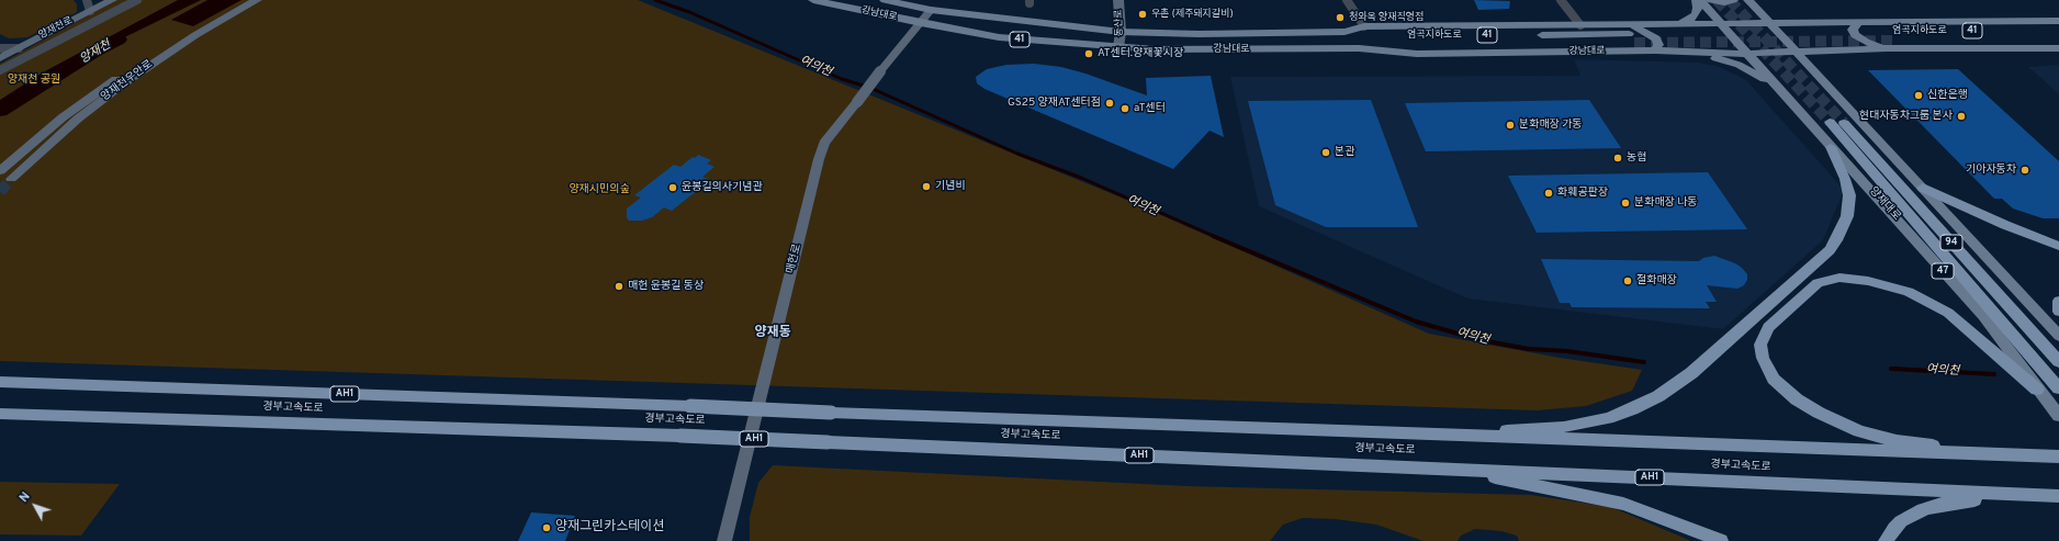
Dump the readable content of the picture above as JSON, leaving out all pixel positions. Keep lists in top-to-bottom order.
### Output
{
  "streets": {
    "highway": [
      "양재대로",
      "94",
      "AH1",
      "경부고속도로"
    ],
    "main road": [
      "강남대로",
      "염곡지하도로",
      "41",
      "47"
    ],
    "street": [
      "동산로",
      "양재천로",
      "양재천우안로",
      "매헌로"
    ]
  },
  "crossings": [
    ["강남대로", "동산로"],
    ["강남대로", "염곡지하도로"],
    ["강남대로", "양재대로"],
    ["강남대로", "매헌로"]
  ],
  "districts": ["양재동"],
  "water": ["양재천", "여의천"],
  "parks": ["양재천 공원", "양재시민의숲"],
  "places": [
    "우촌 (제주돼지갈비)",
    "청와옥 양재직영점",
    "AT센터.양재꽃시장",
    "신한은행",
    "GS25 양재AT센터점",
    "aT센터",
    "현대자동차그룹 본사",
    "분화매장 가동",
    "본관",
    "농협",
    "기아자동차",
    "기념비",
    "윤봉길의사기념관",
    "화훼공판장",
    "분화매장 나동",
    "절화매장",
    "매헌 윤봉길 동상",
    "양재그린카스테이션"
  ],
  "north": "top left"
}
